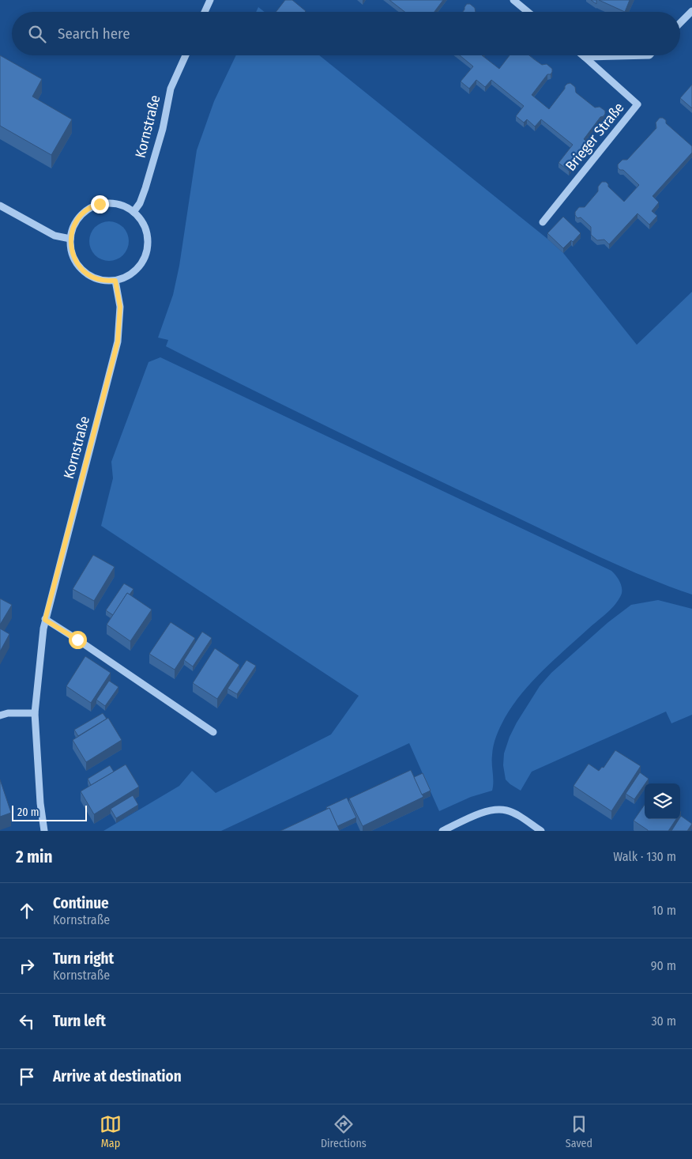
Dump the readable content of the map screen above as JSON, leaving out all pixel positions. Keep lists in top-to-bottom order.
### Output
{
  "streets": {
    "street": ["Kornstraße", "Brieger Straße"]
  },
  "scale_bar": "20 m",
  "page": {
    "search": "Search here",
    "scale": "20 m",
    "heading": ["2 min", "Walk · 130 m"],
    "list": [
      ["Continue", "Kornstraße", "10 m"],
      ["Turn right", "Kornstraße", "90 m"],
      ["Turn left", "30 m"],
      "Arrive at destination"
    ],
    "nav": ["Map", "Directions", "Saved"]
  }
}
